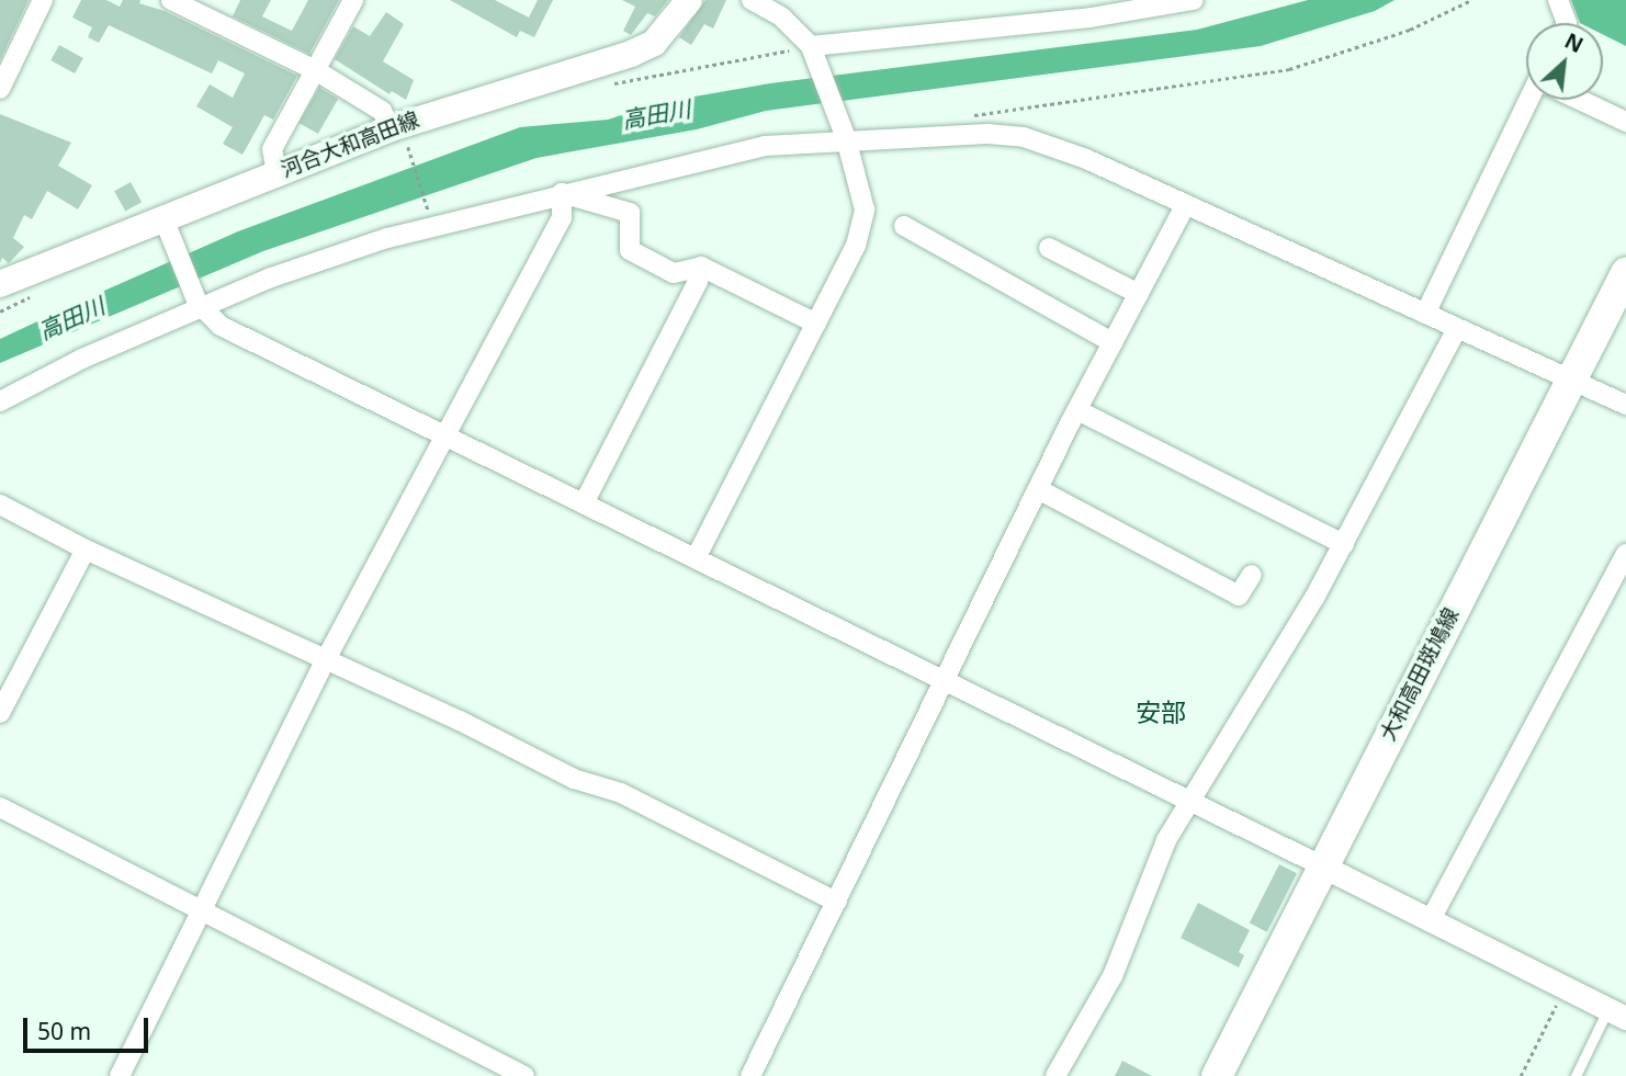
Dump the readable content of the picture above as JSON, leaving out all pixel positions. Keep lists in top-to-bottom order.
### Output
{
  "streets": {
    "main road": ["河合大和高田線", "大和高田斑鳩線"]
  },
  "districts": ["安部"],
  "water": ["高田川"],
  "scale_bar": "50 m",
  "north": "top right"
}
